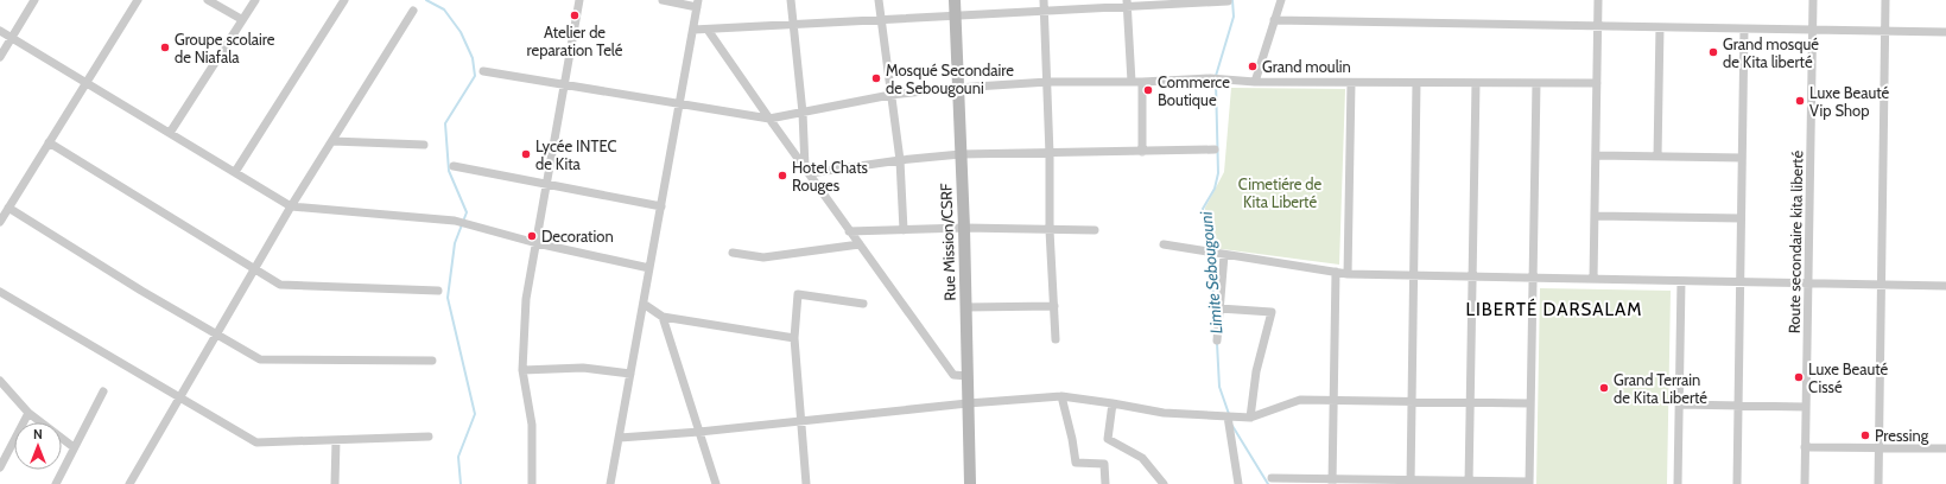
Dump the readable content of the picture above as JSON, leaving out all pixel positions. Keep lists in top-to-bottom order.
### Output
{
  "streets": {
    "main road": ["Rue Mission/CSRF"],
    "street": ["Route secondaire kita liberté"]
  },
  "districts": ["LIBERTÉ DARSALAM"],
  "water": ["Limite Sebougouni"],
  "parks": ["Cimetiére de Kita Liberté"],
  "places": [
    "Atelier de reparation Telé",
    "Groupe scolaire de Niafala",
    "Grand mosqué de Kita liberté",
    "Grand moulin",
    "Mosqué Secondaire de Sebougouni",
    "Commerce Boutique",
    "Luxe Beauté Vip Shop",
    "Lycée INTEC de Kita",
    "Hotel Chats Rouges",
    "Decoration",
    "Luxe Beauté Cissé",
    "Grand Terrain de Kita Liberté",
    "Pressing"
  ],
  "north": "top"
}
